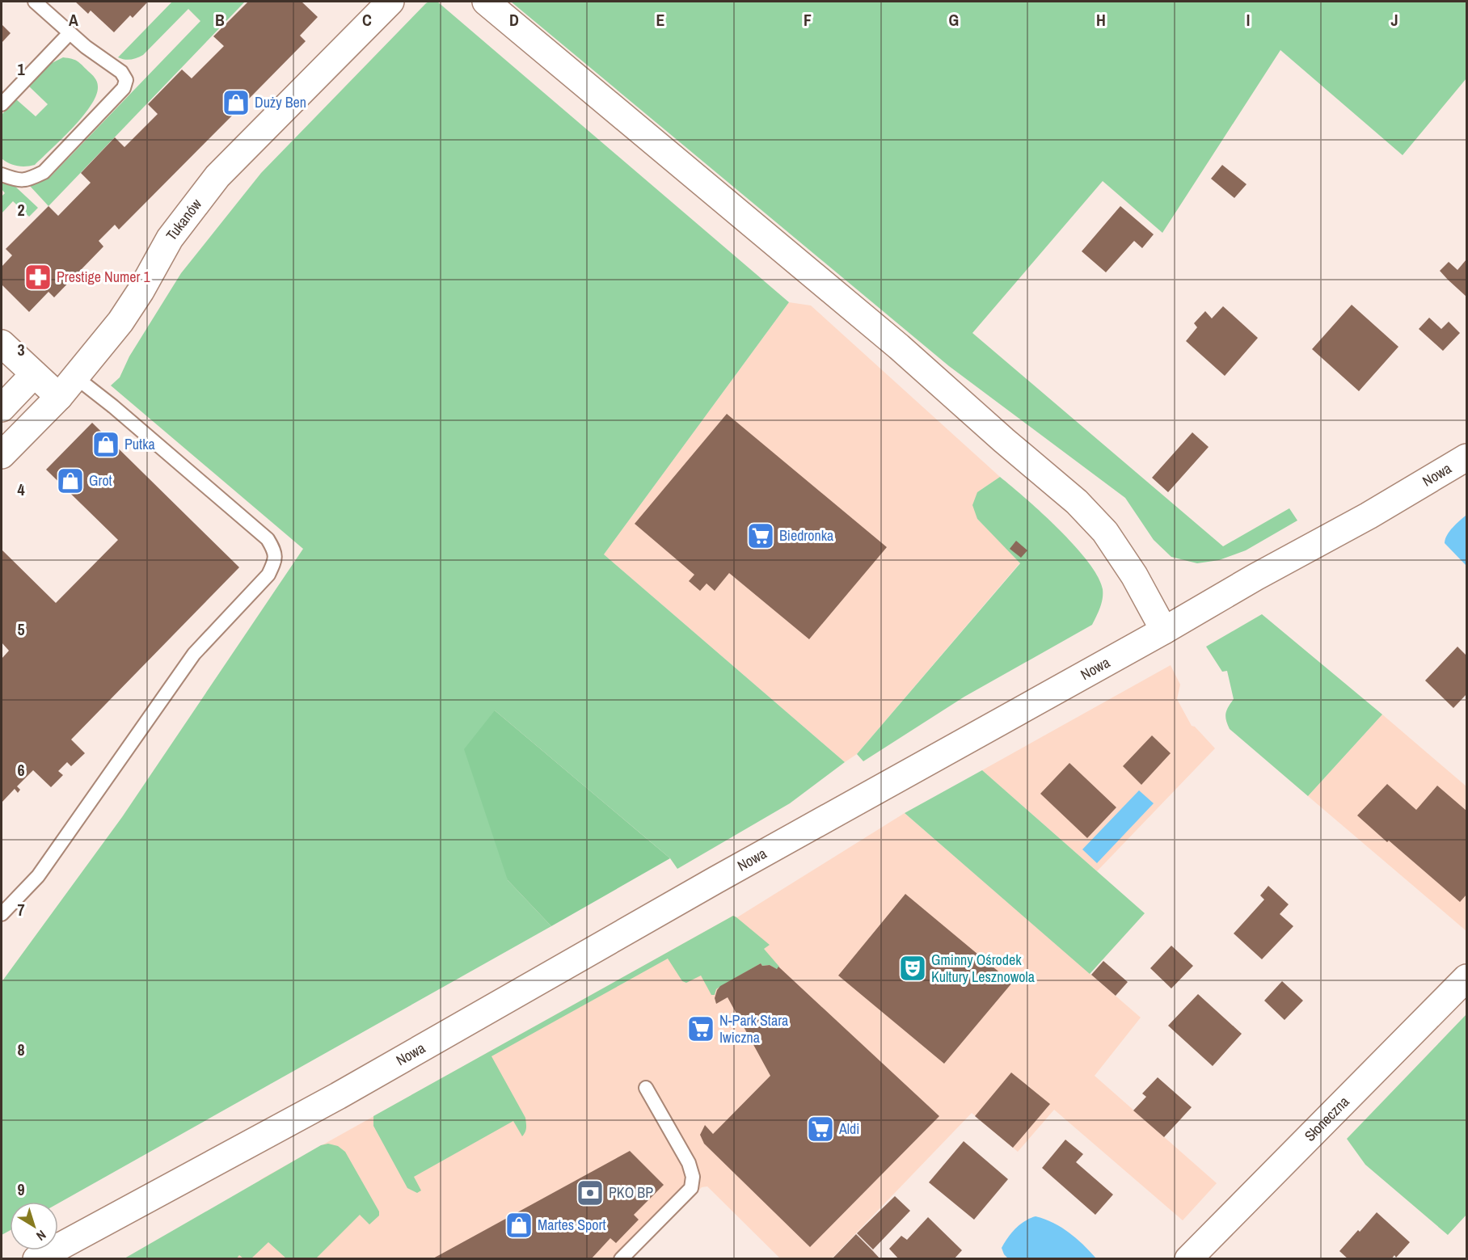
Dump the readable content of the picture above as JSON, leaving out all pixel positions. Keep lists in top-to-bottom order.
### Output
{
  "streets": {
    "street": ["Tukanów", "Nowa", "Słoneczna"]
  },
  "places": {
    "shop": [
      "Duży Ben",
      "Putka",
      "Grot",
      "Martes Sport"
    ],
    "pharmacy": ["Prestige Numer 1"],
    "supermarket": ["Biedronka", "N-Park Stara Iwiczna", "Aldi"],
    "theatre": ["Gminny Ośrodek Kultury Lesznowola"],
    "bank": ["PKO BP"]
  },
  "north": "bottom right",
  "grid": {
    "columns": [
      "A",
      "B",
      "C",
      "D",
      "E",
      "F",
      "G",
      "H",
      "I",
      "J"
    ],
    "rows": [
      "1",
      "2",
      "3",
      "4",
      "5",
      "6",
      "7",
      "8",
      "9"
    ]
  }
}
